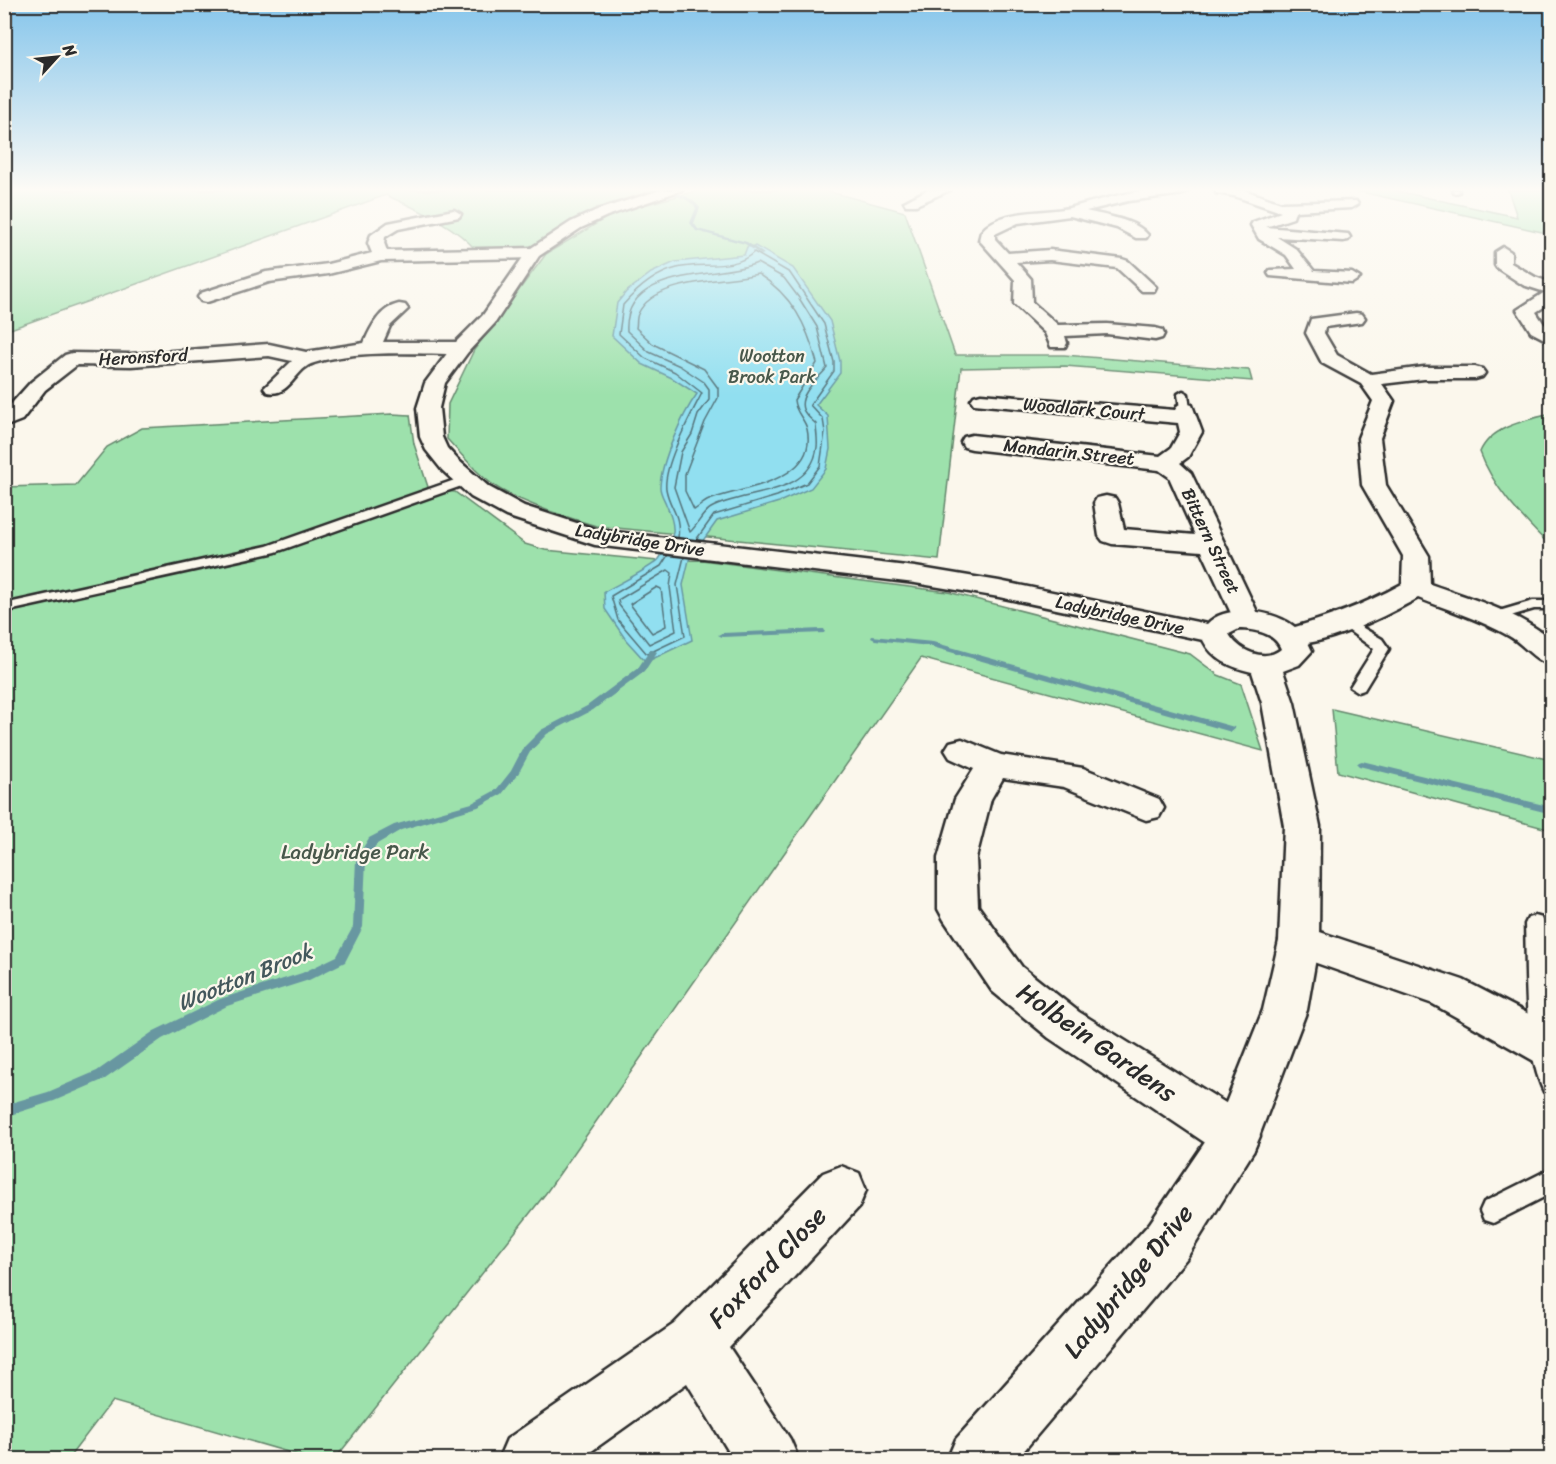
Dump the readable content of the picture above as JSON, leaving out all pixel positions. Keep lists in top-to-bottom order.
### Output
{
  "streets": {
    "street": [
      "Heronsford",
      "Woodlark Court",
      "Mandarin Street",
      "Ladybridge Drive",
      "Bittern Street",
      "Holbein Gardens",
      "Foxford Close"
    ]
  },
  "crossings": [
    ["Heronsford", "Ladybridge Drive"],
    ["Woodlark Court", "Mandarin Street"],
    ["Woodlark Court", "Bittern Street"],
    ["Mandarin Street", "Bittern Street"],
    ["Ladybridge Drive", "Holbein Gardens"]
  ],
  "water": ["Wootton Brook"],
  "parks": ["Wootton Brook Park", "Ladybridge Park"],
  "north": "top right"
}
